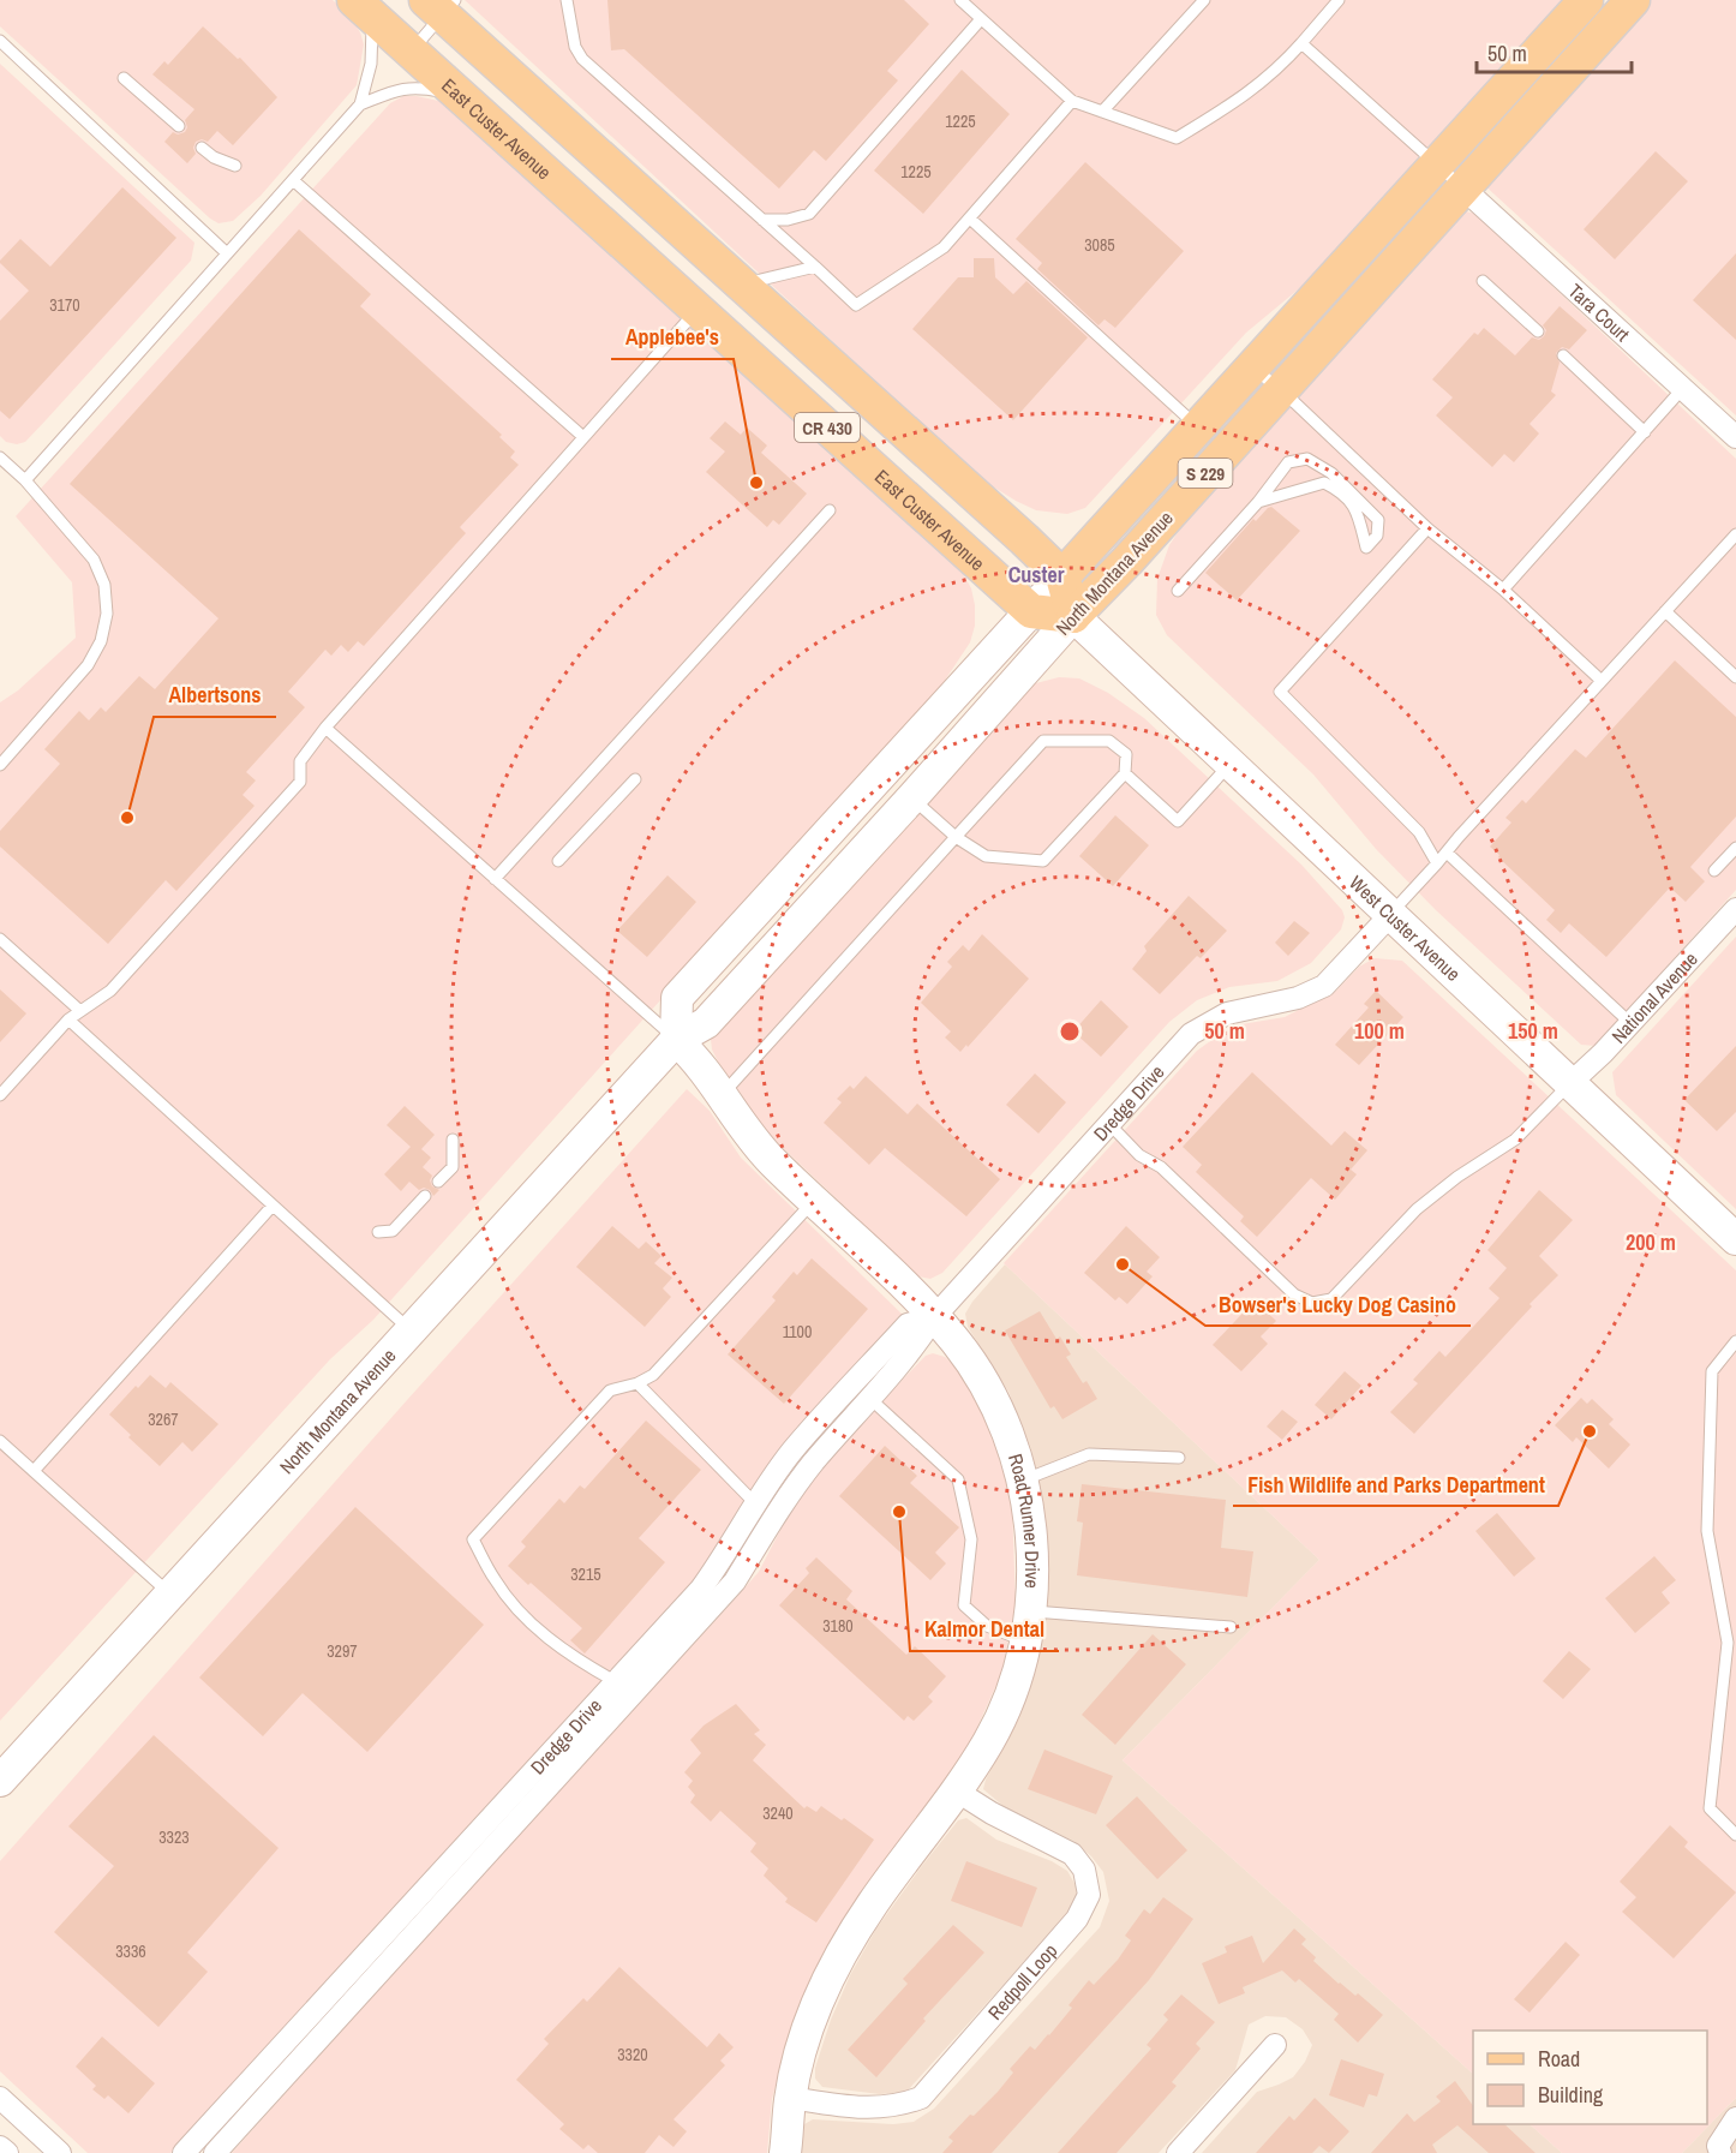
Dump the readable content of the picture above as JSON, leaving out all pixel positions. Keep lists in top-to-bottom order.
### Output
{
  "streets": {
    "main road": [
      "East Custer Avenue",
      "CR 430",
      "S 229",
      "North Montana Avenue",
      "West Custer Avenue",
      "Road Runner Drive"
    ],
    "street": [
      "Tara Court",
      "National Avenue",
      "Dredge Drive",
      "Redpoll Loop"
    ]
  },
  "crossings": [
    ["East Custer Avenue", "North Montana Avenue"],
    ["Tara Court", "North Montana Avenue"],
    ["CR 430", "North Montana Avenue"],
    ["CR 430", "West Custer Avenue"],
    ["North Montana Avenue", "West Custer Avenue"],
    ["North Montana Avenue", "Road Runner Drive"],
    ["West Custer Avenue", "National Avenue"],
    ["West Custer Avenue", "Dredge Drive"],
    ["Dredge Drive", "Road Runner Drive"],
    ["Road Runner Drive", "Redpoll Loop"]
  ],
  "districts": ["Custer"],
  "places": [
    "Applebee's",
    "Albertsons",
    "Bowser's Lucky Dog Casino",
    "Fish Wildlife and Parks Department",
    "Kalmor Dental"
  ],
  "house_numbers": [
    "1225",
    "1225",
    "3085",
    "3170",
    "1100",
    "3267",
    "3215",
    "3180",
    "3297",
    "3240",
    "3323",
    "3336",
    "3320"
  ],
  "legend": ["Road", "Building"],
  "scale_bar": "50 m",
  "rings": [
    "50 m",
    "100 m",
    "150 m",
    "200 m"
  ]
}
